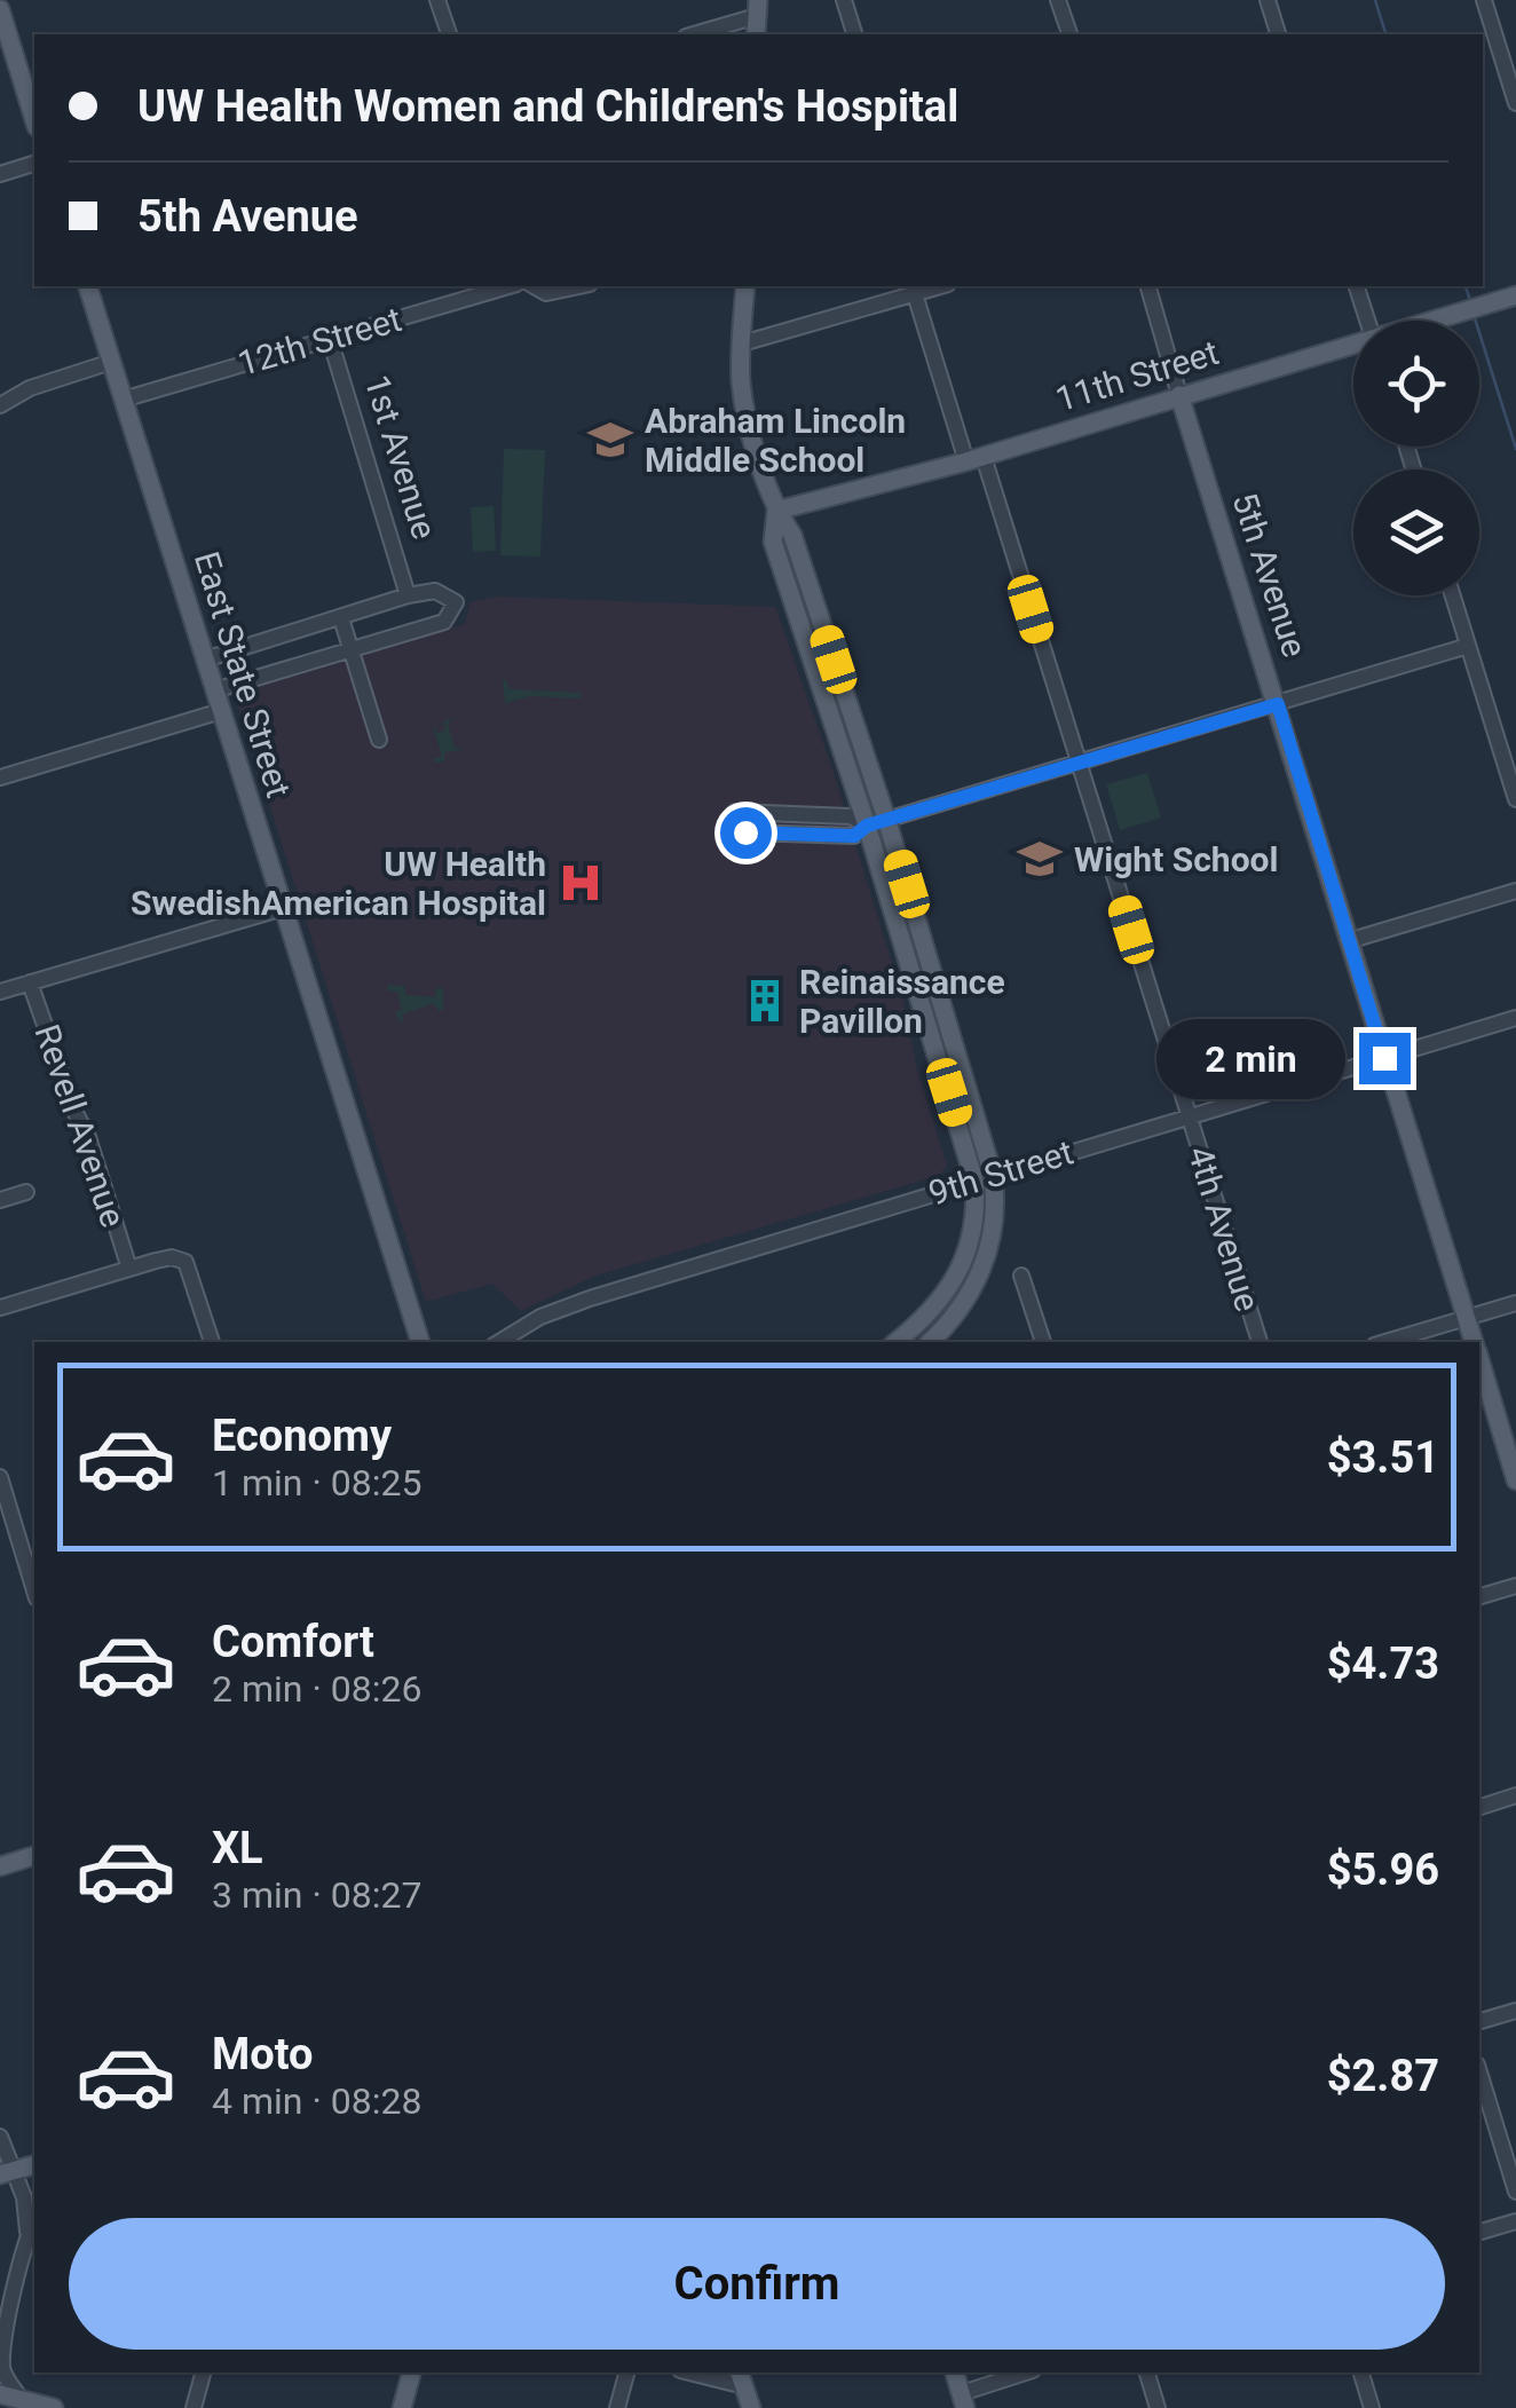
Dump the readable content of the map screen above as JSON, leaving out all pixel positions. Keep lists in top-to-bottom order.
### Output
{
  "streets": {
    "main road": ["11th Street", "5th Avenue", "East State Street"],
    "street": [
      "12th Street",
      "1st Avenue",
      "Revell Avenue",
      "9th Street",
      "4th Avenue"
    ]
  },
  "crossings": [
    ["12th Street", "1st Avenue"],
    ["12th Street", "East State Street"],
    ["11th Street", "5th Avenue"],
    ["11th Street", "4th Avenue"],
    ["5th Avenue", "9th Street"],
    ["9th Street", "4th Avenue"]
  ],
  "places": {
    "school or university": ["Abraham Lincoln Middle School", "Wight School"],
    "hospital": ["UW Health SwedishAmerican Hospital"],
    "building": ["Reinaissance Pavillon"]
  },
  "page": {
    "banner": ["UW Health Women and Children's Hospital", "5th Avenue"],
    "bubble": "2 min",
    "list": [
      {
        "name": "Economy",
        "note": "1 min · 08:25",
        "value": "$3.51"
      },
      {
        "name": "Comfort",
        "note": "2 min · 08:26",
        "value": "$4.73"
      },
      {
        "name": "XL",
        "note": "3 min · 08:27",
        "value": "$5.96"
      },
      {
        "name": "Moto",
        "note": "4 min · 08:28",
        "value": "$2.87"
      }
    ],
    "buttons": "Confirm"
  }
}
